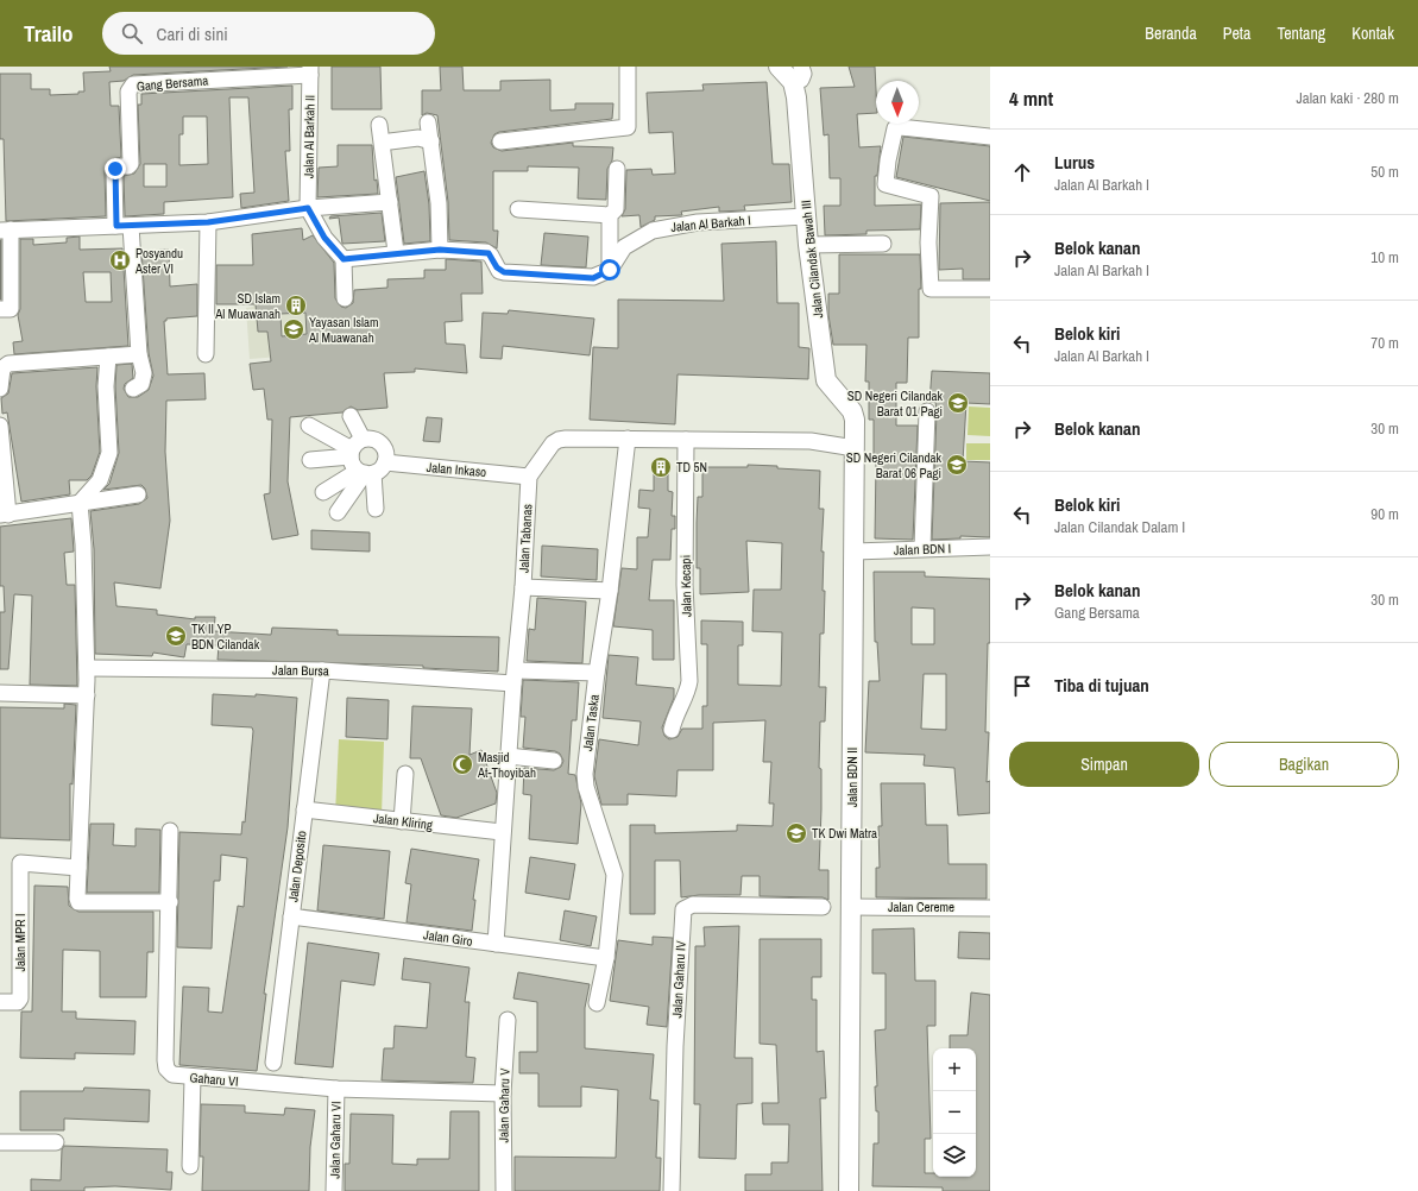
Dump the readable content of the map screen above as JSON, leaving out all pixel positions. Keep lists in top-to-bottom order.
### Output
{
  "streets": {
    "street": [
      "Gang Bersama",
      "Jalan Al Barkah II",
      "Jalan Al Barkah I",
      "Jalan Cilandak Bawah III",
      "Jalan Inkaso",
      "Jalan Tabanas",
      "Jalan BDN I",
      "Jalan Kecapi",
      "Jalan Bursa",
      "Jalan Taska",
      "Jalan BDN II",
      "Jalan Kliring",
      "Jalan Deposito",
      "Jalan Cereme",
      "Jalan Giro",
      "Jalan MPR I",
      "Jalan Gaharu IV",
      "Gaharu VI",
      "Jalan Gaharu V",
      "Jalan Gaharu VI"
    ]
  },
  "crossings": [
    ["Gang Bersama", "Jalan Al Barkah II"],
    ["Jalan Al Barkah I", "Jalan Cilandak Bawah III"],
    ["Jalan Cilandak Bawah III", "Jalan BDN II"],
    ["Jalan Inkaso", "Jalan Tabanas"],
    ["Jalan Tabanas", "Jalan Bursa"],
    ["Jalan Tabanas", "Jalan Kliring"],
    ["Jalan Tabanas", "Jalan Giro"],
    ["Jalan BDN I", "Jalan BDN II"],
    ["Jalan Bursa", "Jalan Taska"],
    ["Jalan Bursa", "Jalan Deposito"],
    ["Jalan Taska", "Jalan Giro"],
    ["Jalan BDN II", "Jalan Cereme"],
    ["Jalan Kliring", "Jalan Deposito"],
    ["Jalan Deposito", "Jalan Giro"],
    ["Gaharu VI", "Jalan Gaharu V"],
    ["Gaharu VI", "Jalan Gaharu VI"]
  ],
  "places": {
    "hospital": ["Posyandu Aster VI"],
    "building": ["SD Islam Al Muawanah", "TD 5N"],
    "school or university": [
      "Yayasan Islam Al Muawanah",
      "SD Negeri Cilandak Barat 01 Pagi",
      "SD Negeri Cilandak Barat 06 Pagi",
      "TK II YP BDN Cilandak",
      "TK Dwi Matra"
    ],
    "mosque": ["Masjid At-Thoyibah"]
  },
  "north": "bottom",
  "page": {
    "header": "Trailo",
    "search": "Cari di sini",
    "nav": [
      "Beranda",
      "Peta",
      "Tentang",
      "Kontak"
    ],
    "heading": ["4 mnt", "Jalan kaki · 280 m"],
    "list": [
      ["Lurus", "Jalan Al Barkah I", "50 m"],
      ["Belok kanan", "Jalan Al Barkah I", "10 m"],
      ["Belok kiri", "Jalan Al Barkah I", "70 m"],
      ["Belok kanan", "30 m"],
      ["Belok kiri", "Jalan Cilandak Dalam I", "90 m"],
      ["Belok kanan", "Gang Bersama", "30 m"],
      "Tiba di tujuan"
    ],
    "buttons": ["Simpan", "Bagikan"],
    "map_buttons": ["+", "−"]
  }
}
